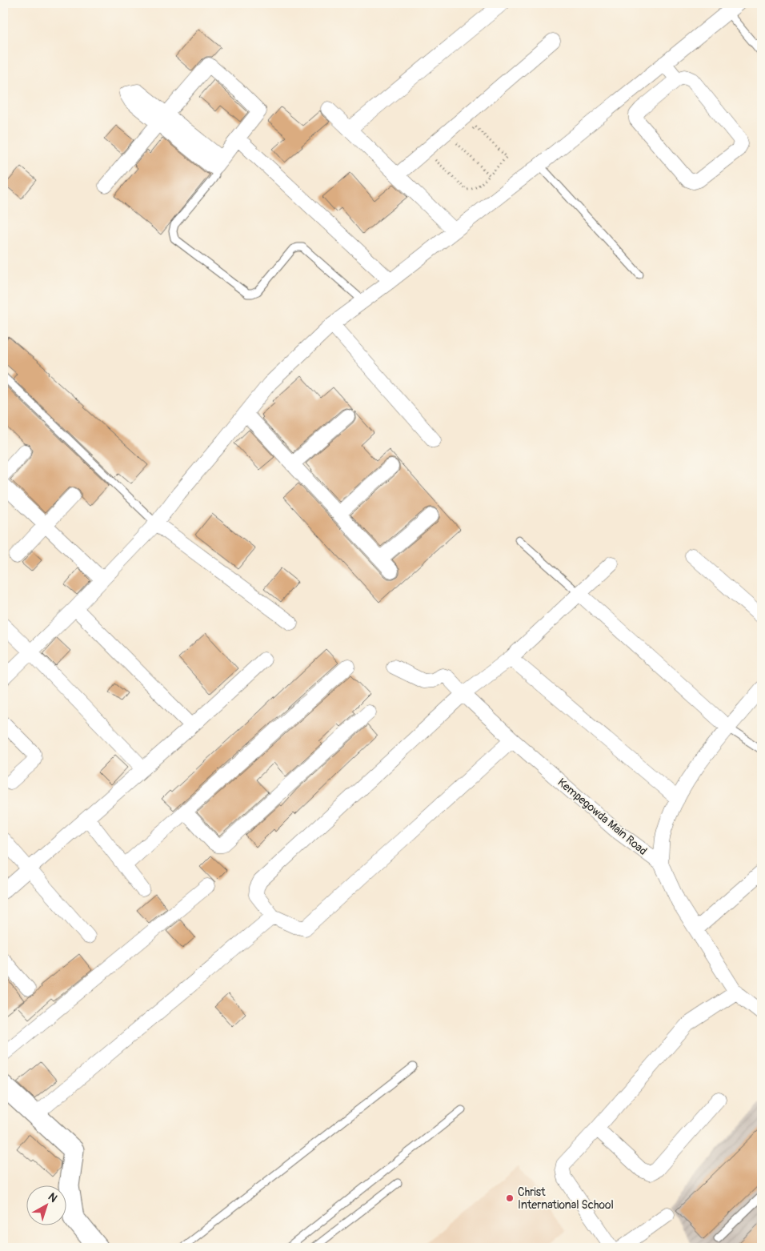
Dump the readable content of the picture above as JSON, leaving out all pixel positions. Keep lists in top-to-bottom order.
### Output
{
  "streets": {
    "street": ["Kempegowda Main Road"]
  },
  "places": ["Christ International School"],
  "north": "top right"
}
